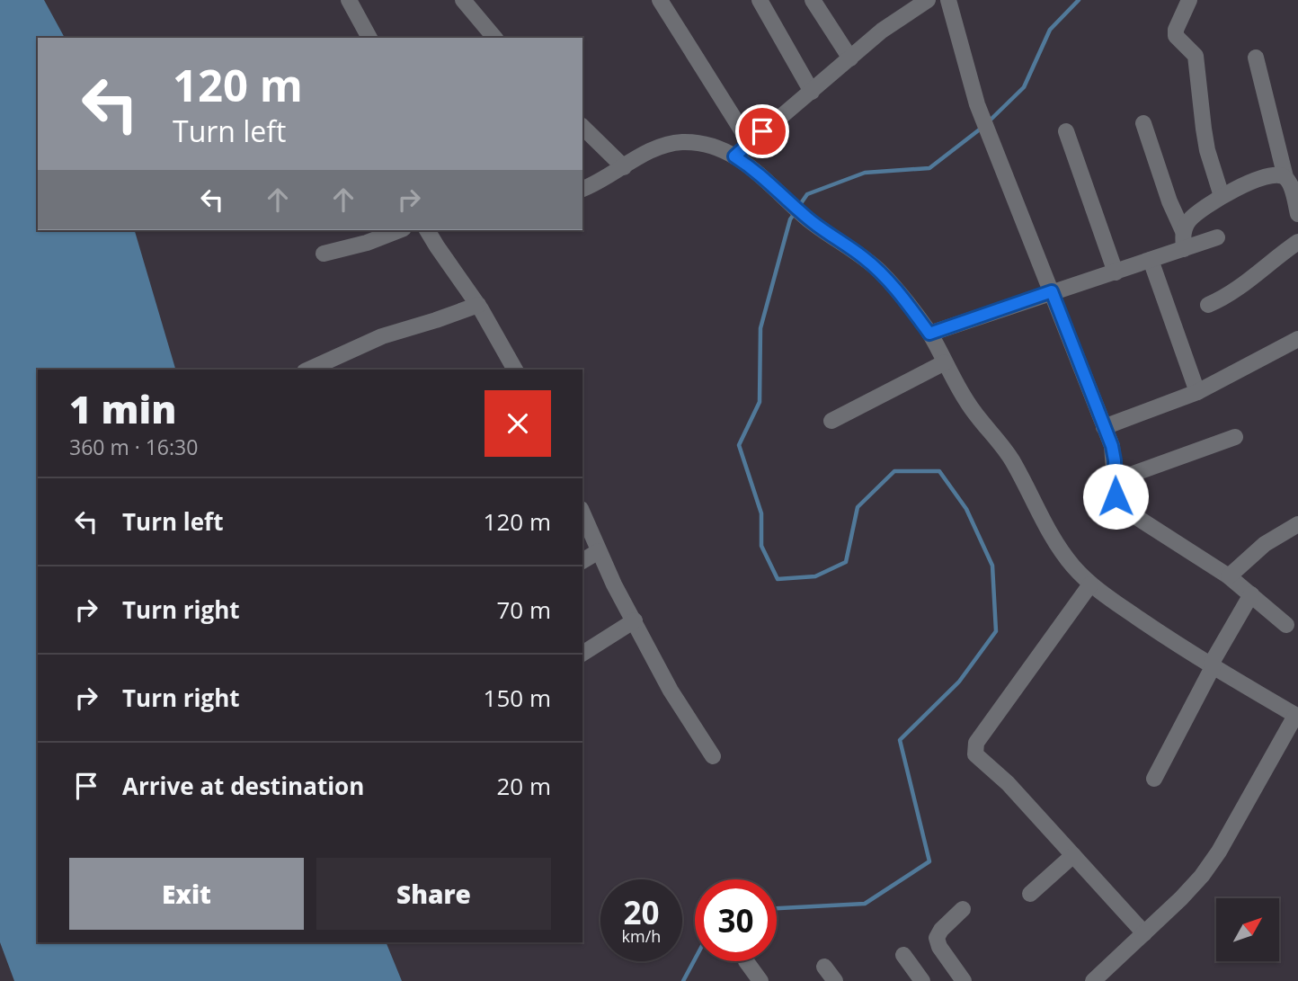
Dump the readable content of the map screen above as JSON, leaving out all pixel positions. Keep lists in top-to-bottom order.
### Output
{
  "north": "top right",
  "page": {
    "turn": ["120 m", "Turn left"],
    "heading": ["1 min", "360 m · 16:30"],
    "list": [
      {
        "name": "Turn left",
        "value": "120 m"
      },
      {
        "name": "Turn right",
        "value": "70 m"
      },
      {
        "name": "Turn right",
        "value": "150 m"
      },
      {
        "name": "Arrive at destination",
        "value": "20 m"
      }
    ],
    "buttons": ["Exit", "Share"],
    "speed": "20 km/h",
    "limit": "30"
  }
}
